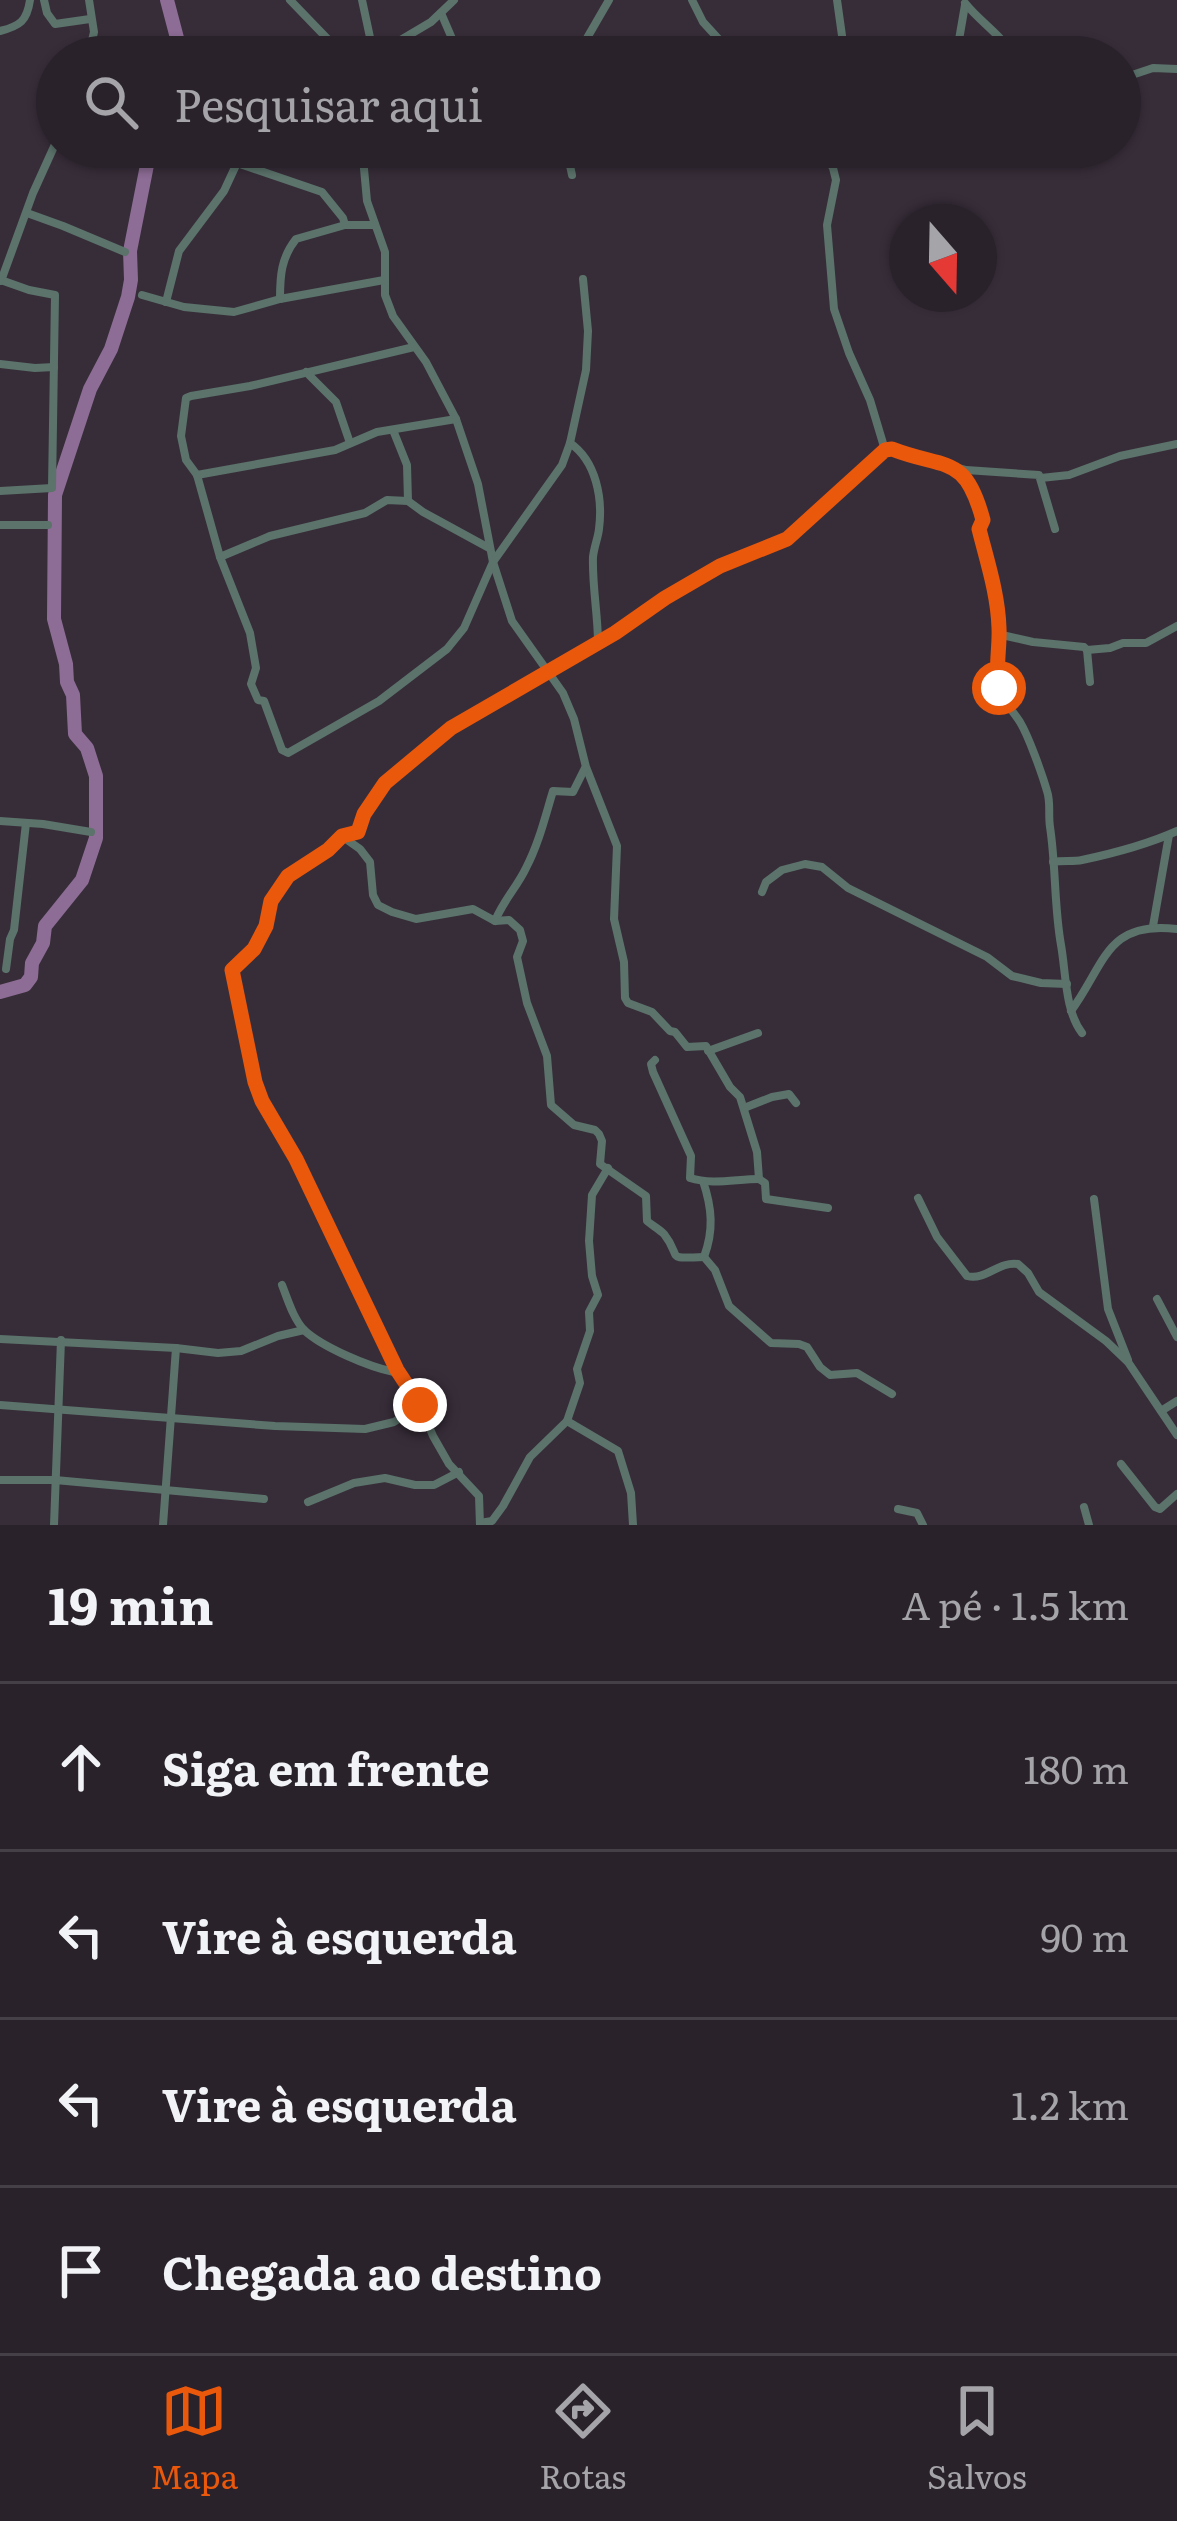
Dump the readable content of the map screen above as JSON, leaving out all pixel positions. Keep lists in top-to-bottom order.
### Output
{
  "north": "bottom",
  "page": {
    "search": "Pesquisar aqui",
    "heading": ["19 min", "A pé · 1.5 km"],
    "list": [
      ["Siga em frente", "180 m"],
      ["Vire à esquerda", "90 m"],
      ["Vire à esquerda", "1.2 km"],
      "Chegada ao destino"
    ],
    "nav": ["Mapa", "Rotas", "Salvos"]
  }
}
